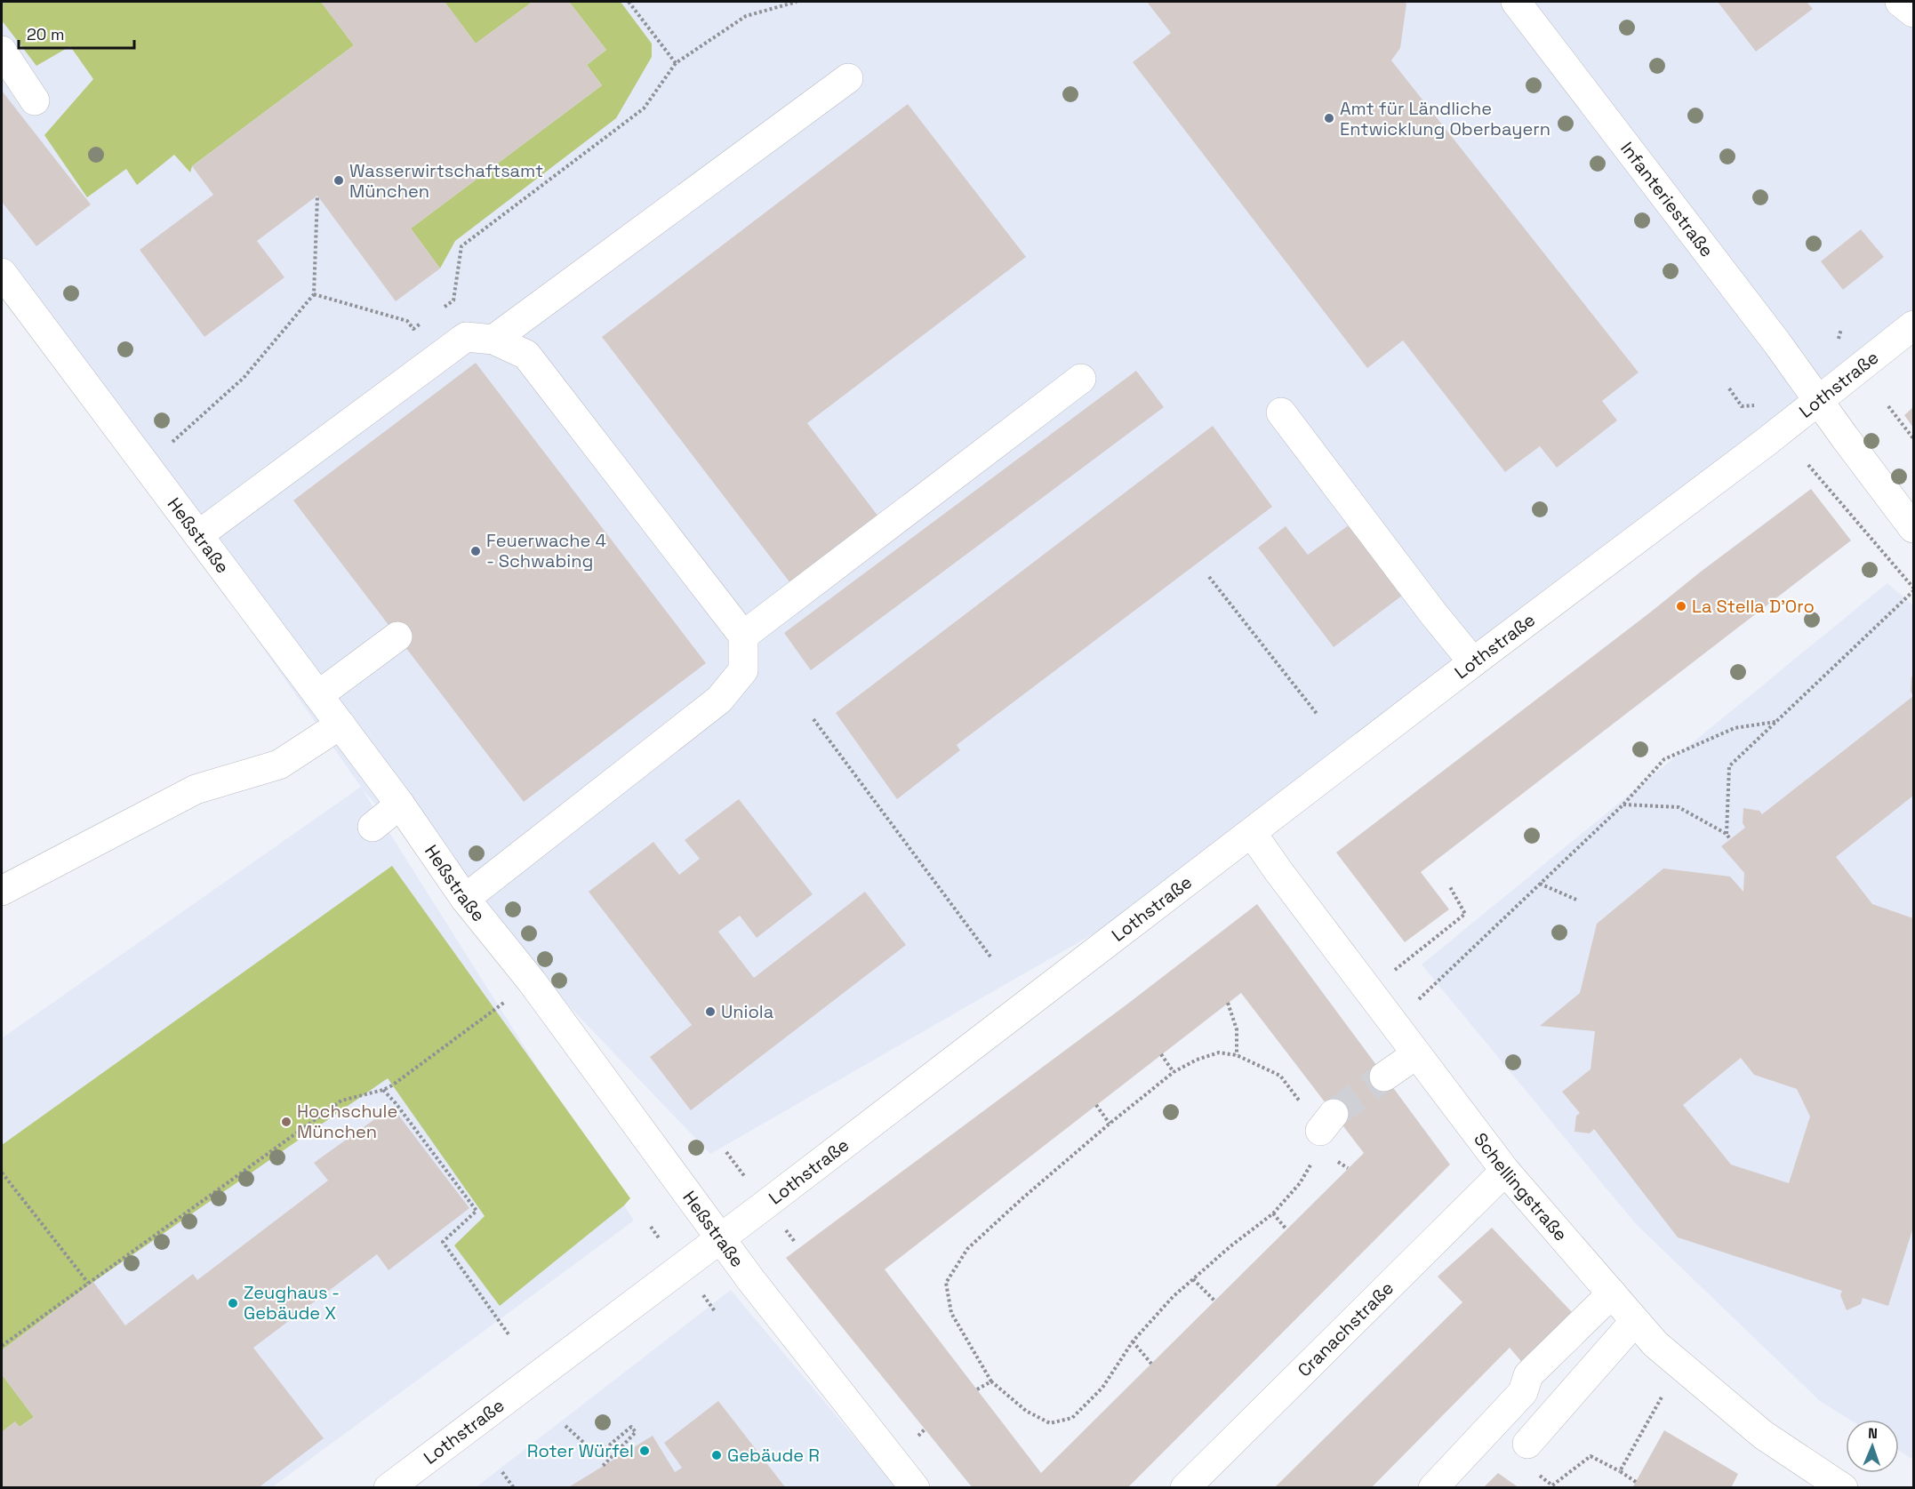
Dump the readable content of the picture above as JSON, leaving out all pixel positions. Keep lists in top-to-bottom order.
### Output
{
  "streets": {
    "street": [
      "Infanteriestraße",
      "Lothstraße",
      "Heßstraße",
      "Schellingstraße",
      "Cranachstraße"
    ]
  },
  "crossings": [
    ["Infanteriestraße", "Lothstraße"],
    ["Lothstraße", "Heßstraße"],
    ["Lothstraße", "Schellingstraße"],
    ["Schellingstraße", "Cranachstraße"]
  ],
  "places": [
    "Amt für Ländliche Entwicklung Oberbayern",
    "Wasserwirtschaftsamt München",
    "Feuerwache 4 - Schwabing",
    "La Stella D'Oro",
    "Uniola",
    "Hochschule München",
    "Zeughaus - Gebäude X",
    "Roter Würfel",
    "Gebäude R"
  ],
  "scale_bar": "20 m",
  "north": "top"
}
